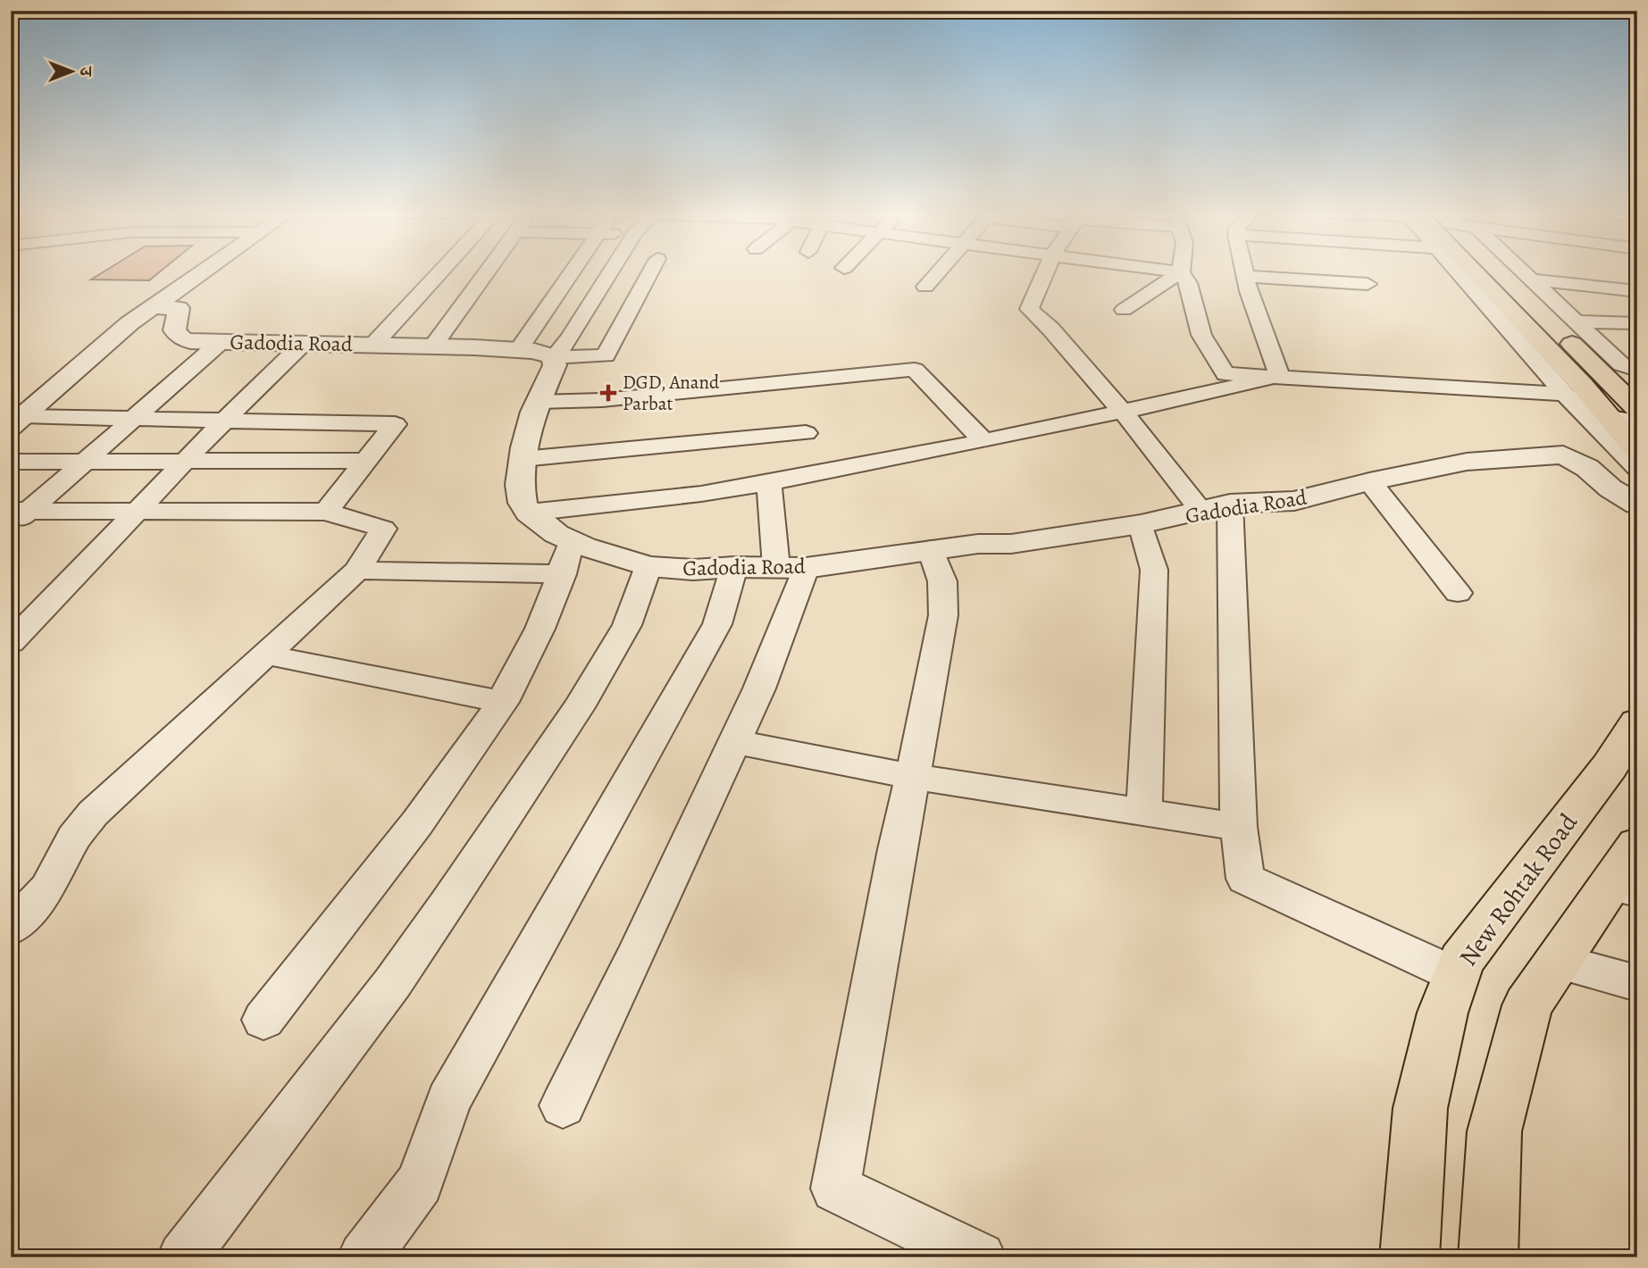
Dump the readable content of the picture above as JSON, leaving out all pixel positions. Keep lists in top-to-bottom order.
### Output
{
  "streets": {
    "main road": ["New Rohtak Road"],
    "street": ["Gadodia Road"]
  },
  "places": {
    "health": ["DGD, Anand Parbat"]
  },
  "north": "right"
}
